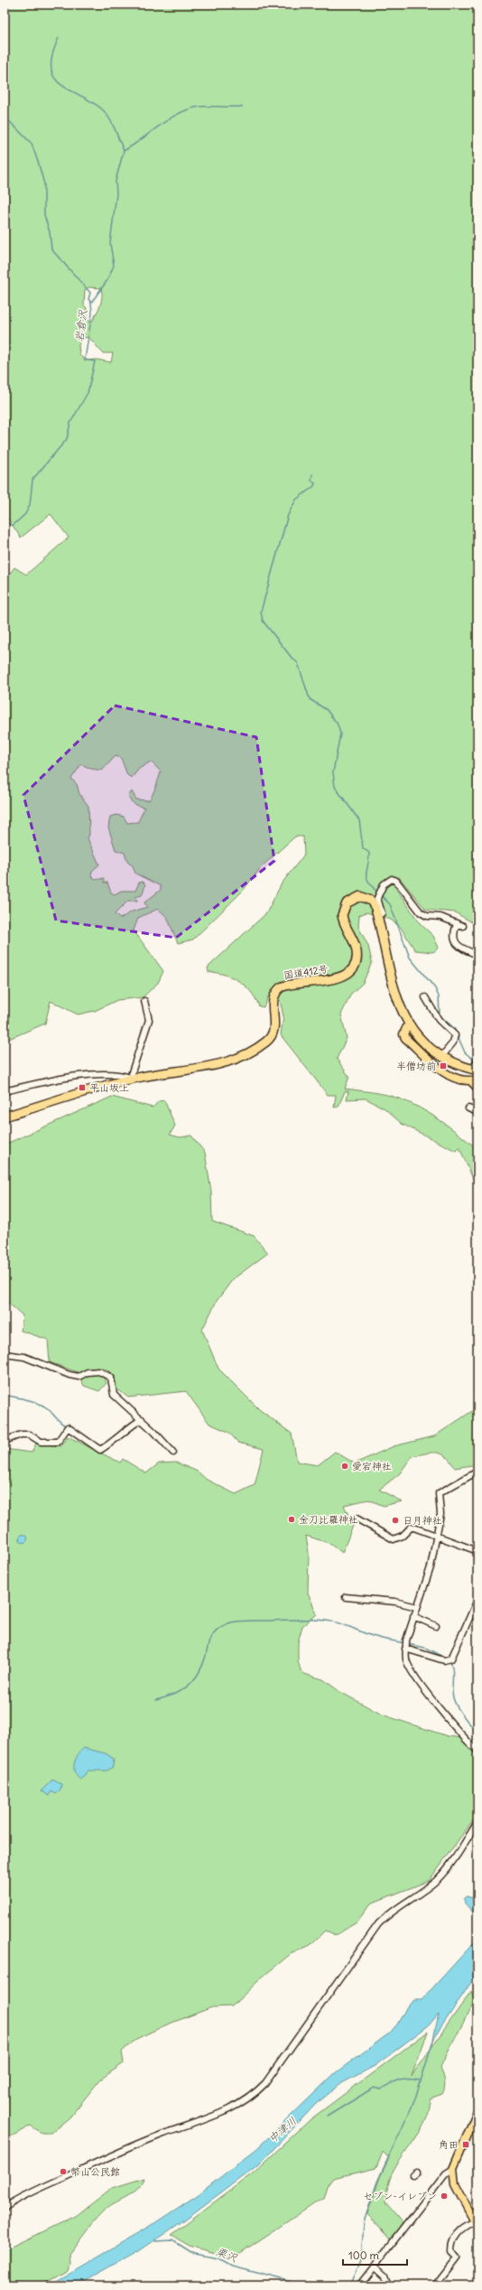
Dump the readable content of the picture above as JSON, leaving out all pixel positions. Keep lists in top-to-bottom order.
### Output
{
  "streets": {
    "highway": ["国道412号"]
  },
  "water": ["岩倉沢", "中津川", "栗沢"],
  "places": {
    "transit": ["半僧坊前", "平山坂上", "角田"],
    "other": [
      "愛宕神社",
      "金刀比羅神社",
      "日月神社",
      "幣山公民館",
      "セブン-イレブン"
    ]
  },
  "scale_bar": "100 m"
}
